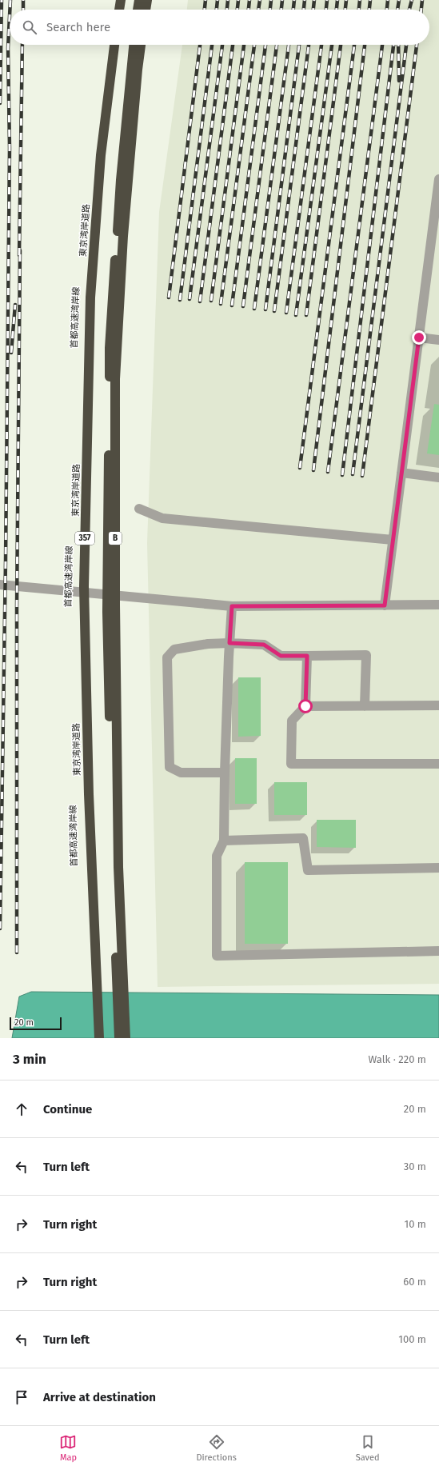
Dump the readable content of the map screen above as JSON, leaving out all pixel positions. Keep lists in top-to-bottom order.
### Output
{
  "streets": {
    "highway": [
      "東京湾岸道路",
      "首都高速湾岸線",
      "357",
      "B"
    ]
  },
  "scale_bar": "20 m",
  "page": {
    "search": "Search here",
    "scale": "20 m",
    "heading": ["3 min", "Walk · 220 m"],
    "list": [
      ["Continue", "20 m"],
      ["Turn left", "30 m"],
      ["Turn right", "10 m"],
      ["Turn right", "60 m"],
      ["Turn left", "100 m"],
      "Arrive at destination"
    ],
    "nav": ["Map", "Directions", "Saved"]
  }
}
